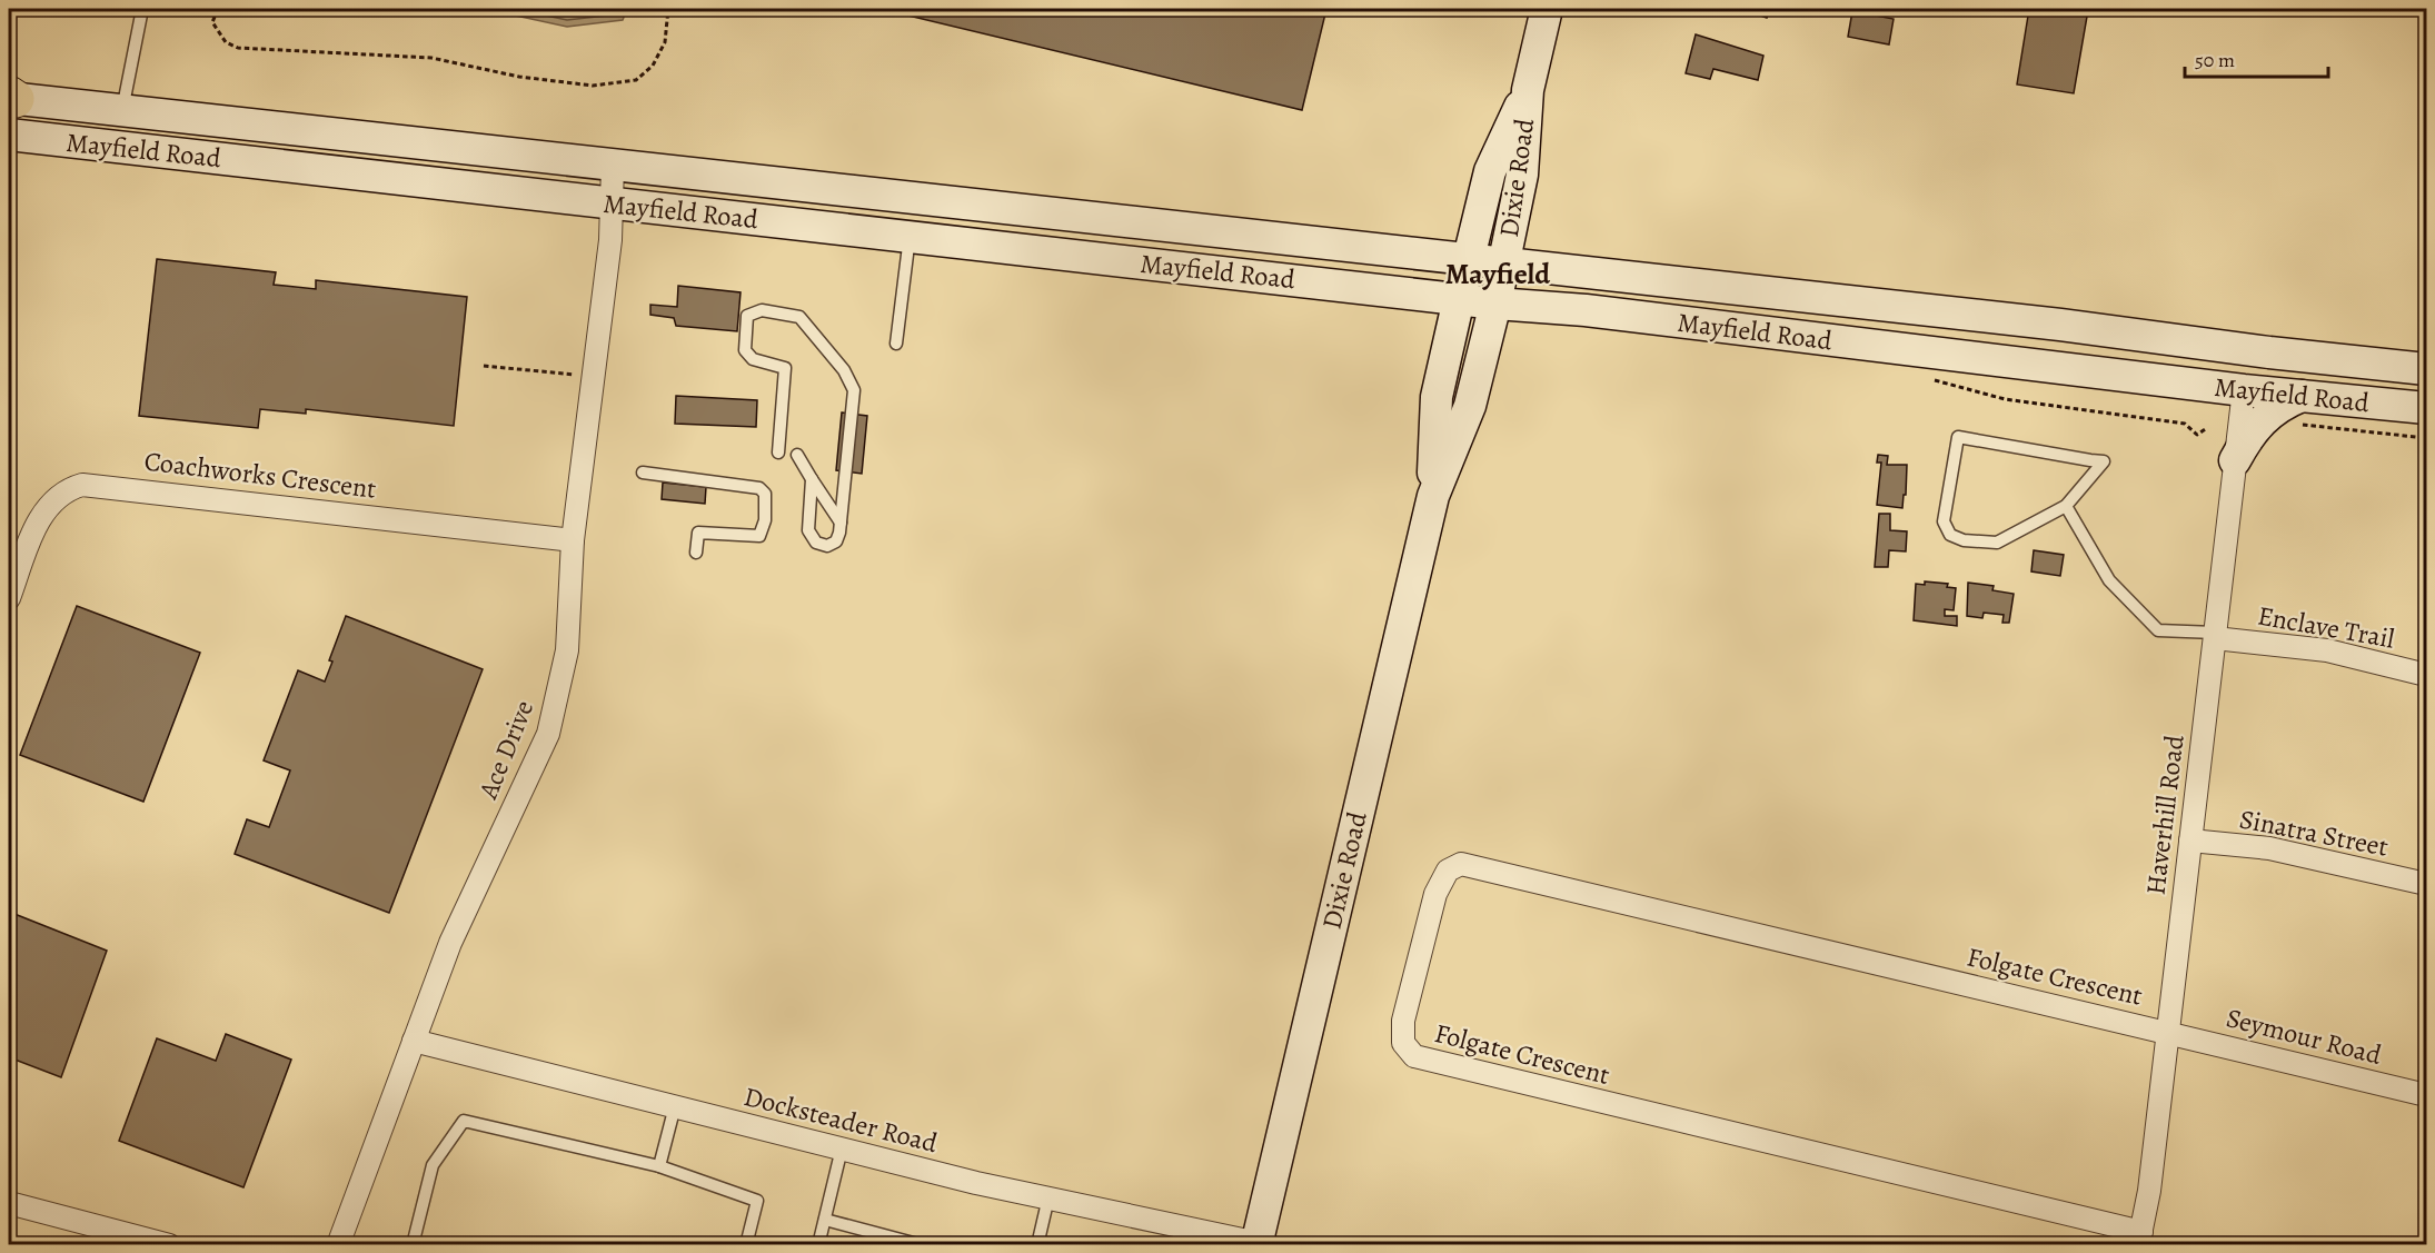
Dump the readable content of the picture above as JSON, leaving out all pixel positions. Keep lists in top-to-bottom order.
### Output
{
  "streets": {
    "main road": ["Mayfield Road", "Dixie Road"],
    "street": [
      "Coachworks Crescent",
      "Enclave Trail",
      "Ace Drive",
      "Haverhill Road",
      "Sinatra Street",
      "Folgate Crescent",
      "Seymour Road",
      "Docksteader Road"
    ]
  },
  "crossings": [
    ["Mayfield Road", "Dixie Road"],
    ["Mayfield Road", "Ace Drive"],
    ["Mayfield Road", "Haverhill Road"],
    ["Dixie Road", "Docksteader Road"],
    ["Coachworks Crescent", "Ace Drive"],
    ["Enclave Trail", "Haverhill Road"],
    ["Ace Drive", "Docksteader Road"],
    ["Haverhill Road", "Sinatra Street"],
    ["Haverhill Road", "Folgate Crescent"],
    ["Haverhill Road", "Seymour Road"],
    ["Folgate Crescent", "Seymour Road"]
  ],
  "districts": ["Mayfield"],
  "scale_bar": "50 m"
}
